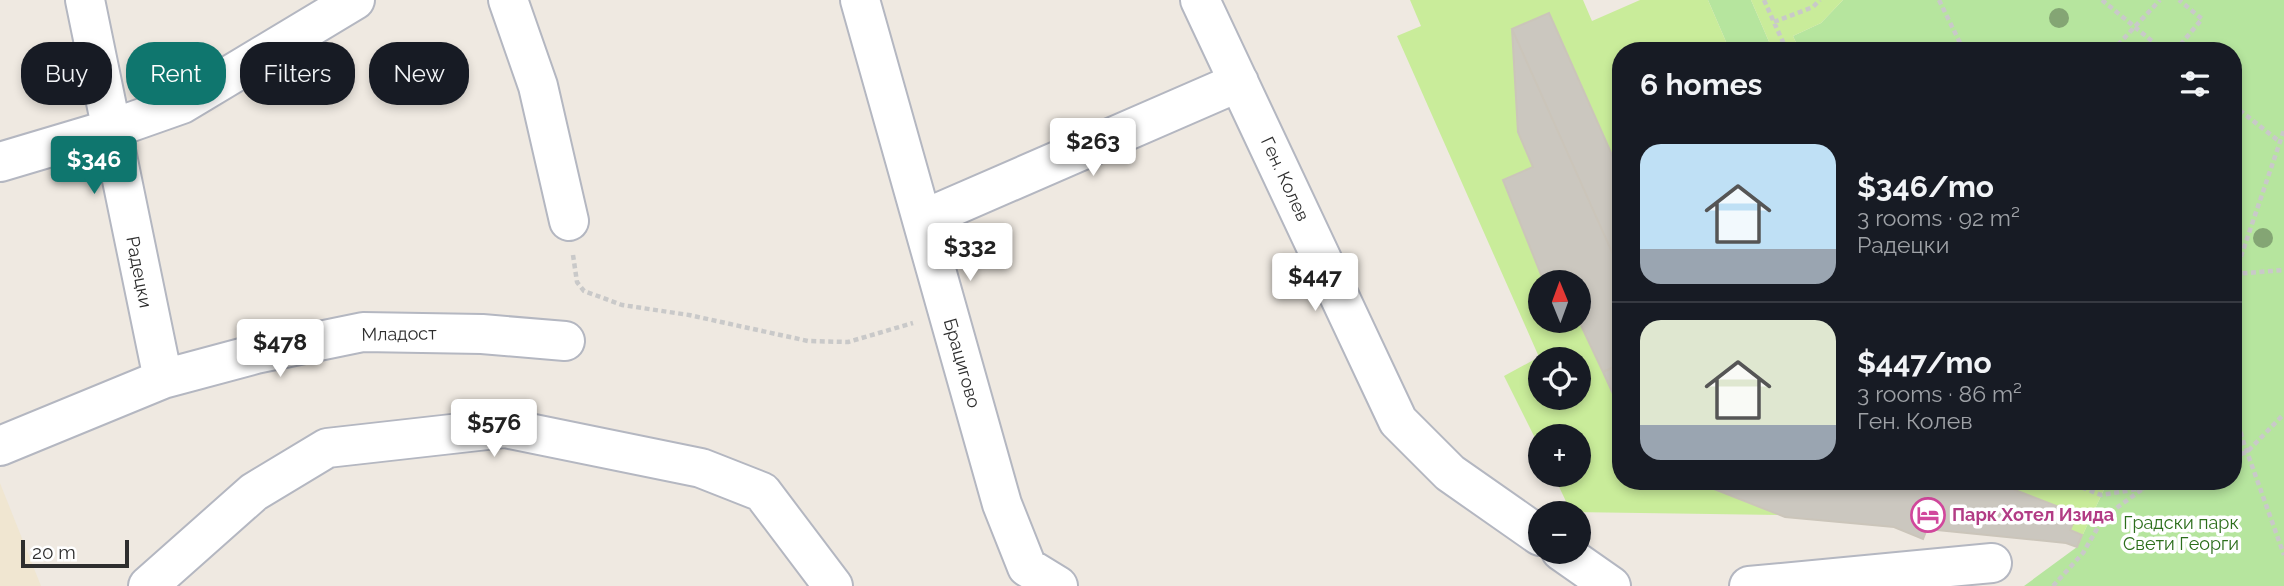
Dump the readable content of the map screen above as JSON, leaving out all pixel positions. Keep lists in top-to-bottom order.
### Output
{
  "streets": {
    "street": [
      "Ген. Колев",
      "Радецки",
      "Младост",
      "Брацигово"
    ]
  },
  "crossings": [
    ["Радецки", "Младост"]
  ],
  "parks": ["Градски парк Свети Георги"],
  "places": {
    "hotel": ["Парк Хотел Изида"]
  },
  "scale_bar": "20 m",
  "north": "top",
  "page": {
    "chip": [
      "Buy",
      "Rent",
      "Filters",
      "New"
    ],
    "heading": "6 homes",
    "price": [
      "$263",
      "$346",
      "$332",
      "$447",
      "$478",
      "$576"
    ],
    "list": [
      {
        "name": "$346/mo",
        "note": "3 rooms · 92 m² · Радецки"
      },
      {
        "name": "$447/mo",
        "note": "3 rooms · 86 m² · Ген. Колев"
      }
    ],
    "map_buttons": ["+", "−"],
    "scale": "20 m"
  }
}
